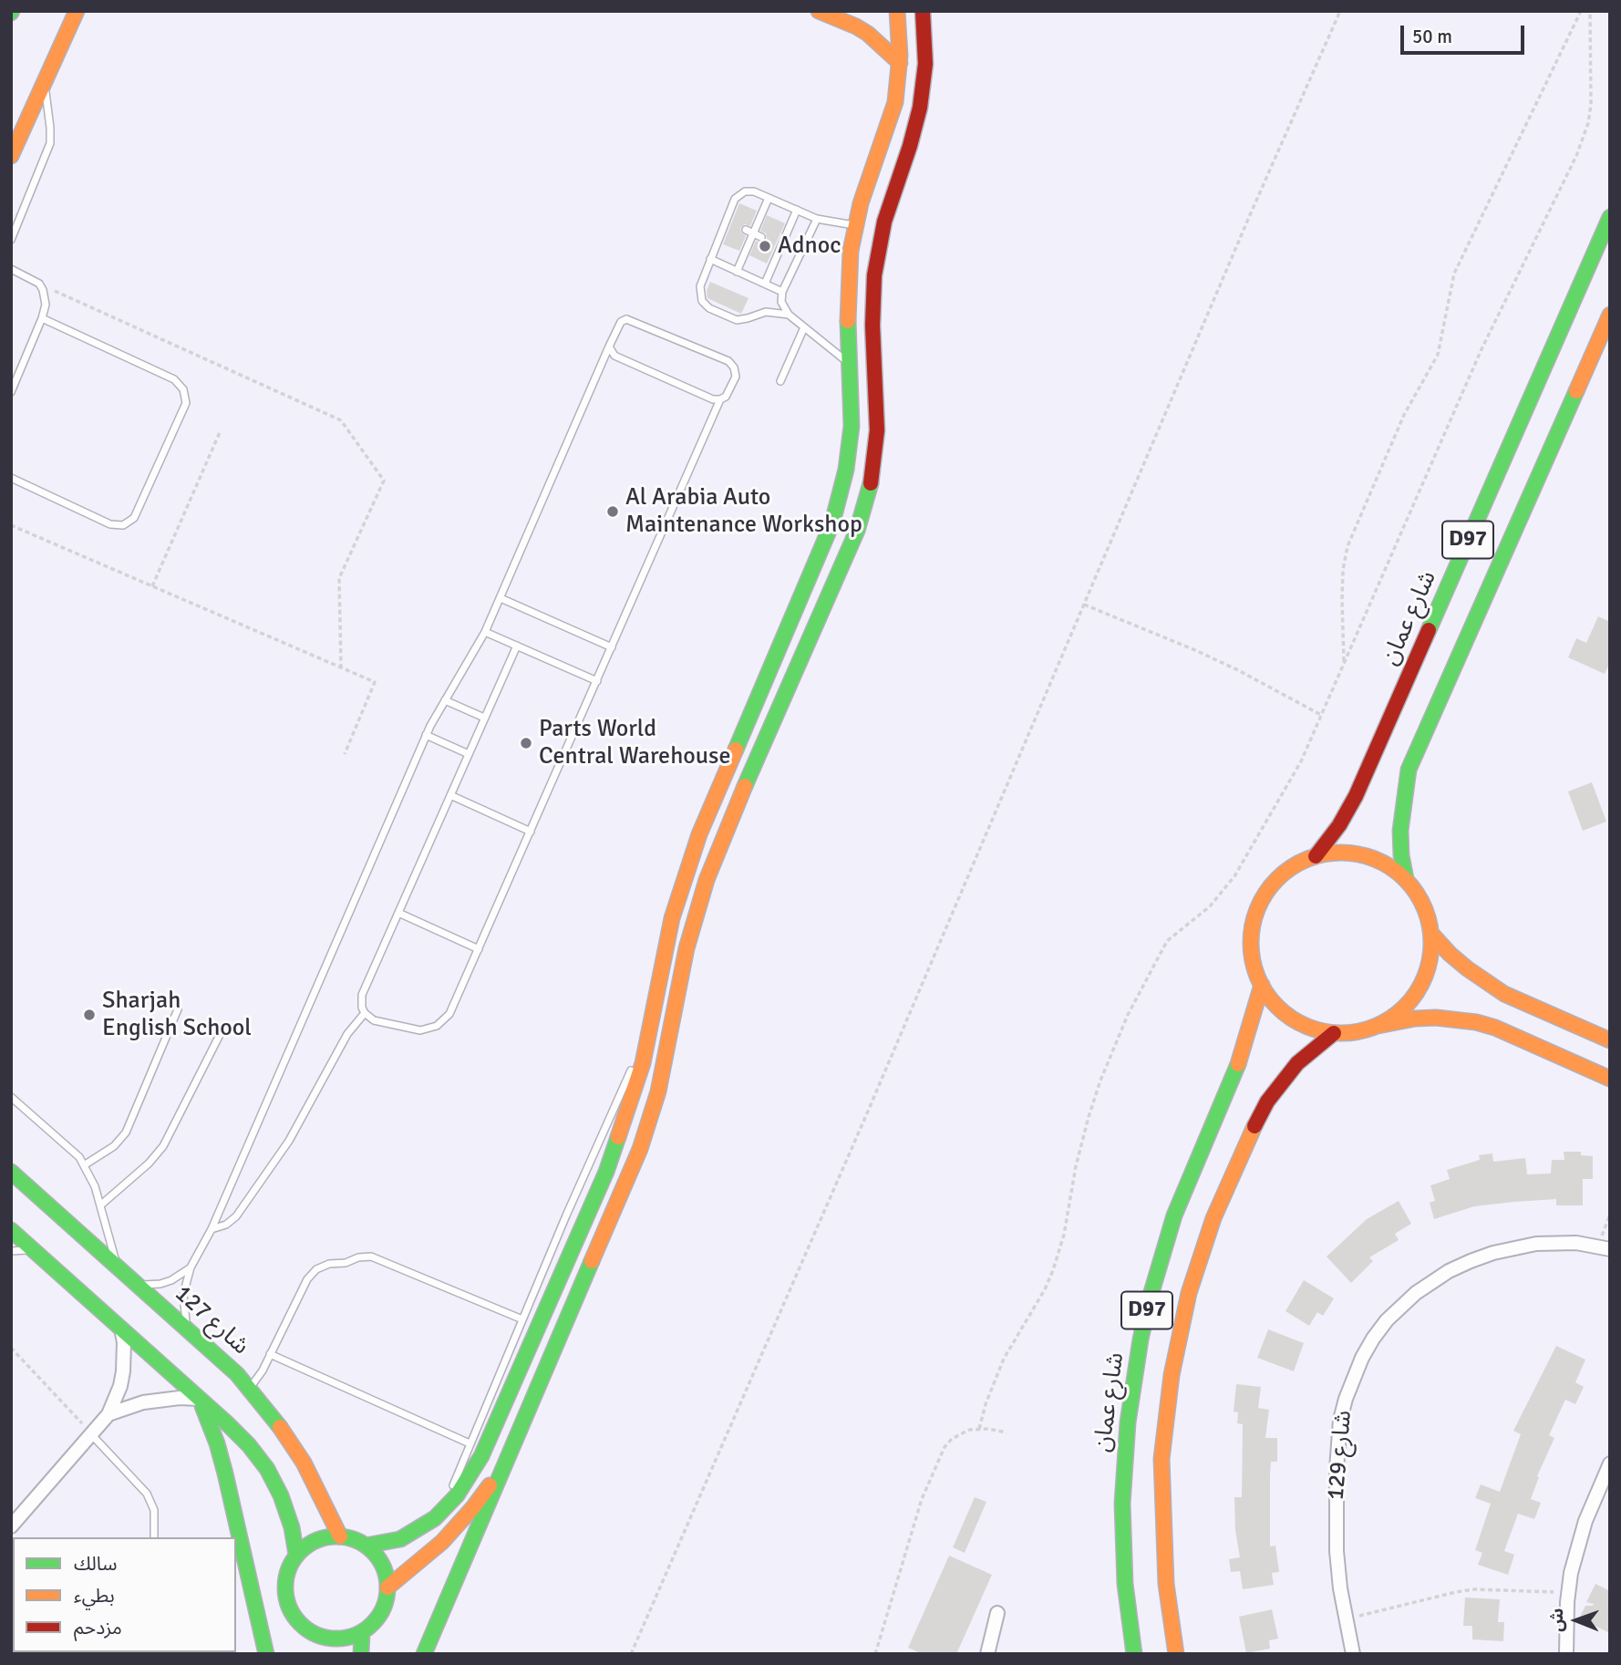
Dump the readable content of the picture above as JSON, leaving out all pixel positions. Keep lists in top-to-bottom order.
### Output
{
  "streets": {
    "street": [
      "D97",
      "شارع عمان",
      "شارع 127",
      "شارع 129"
    ]
  },
  "crossings": [
    ["D97", "شارع عمان"]
  ],
  "places": [
    "Adnoc",
    "Al Arabia Auto Maintenance Workshop",
    "Parts World Central Warehouse",
    "Sharjah English School"
  ],
  "legend": ["سالك", "بطيء", "مزدحم"],
  "scale_bar": "50 m",
  "north": "left"
}
